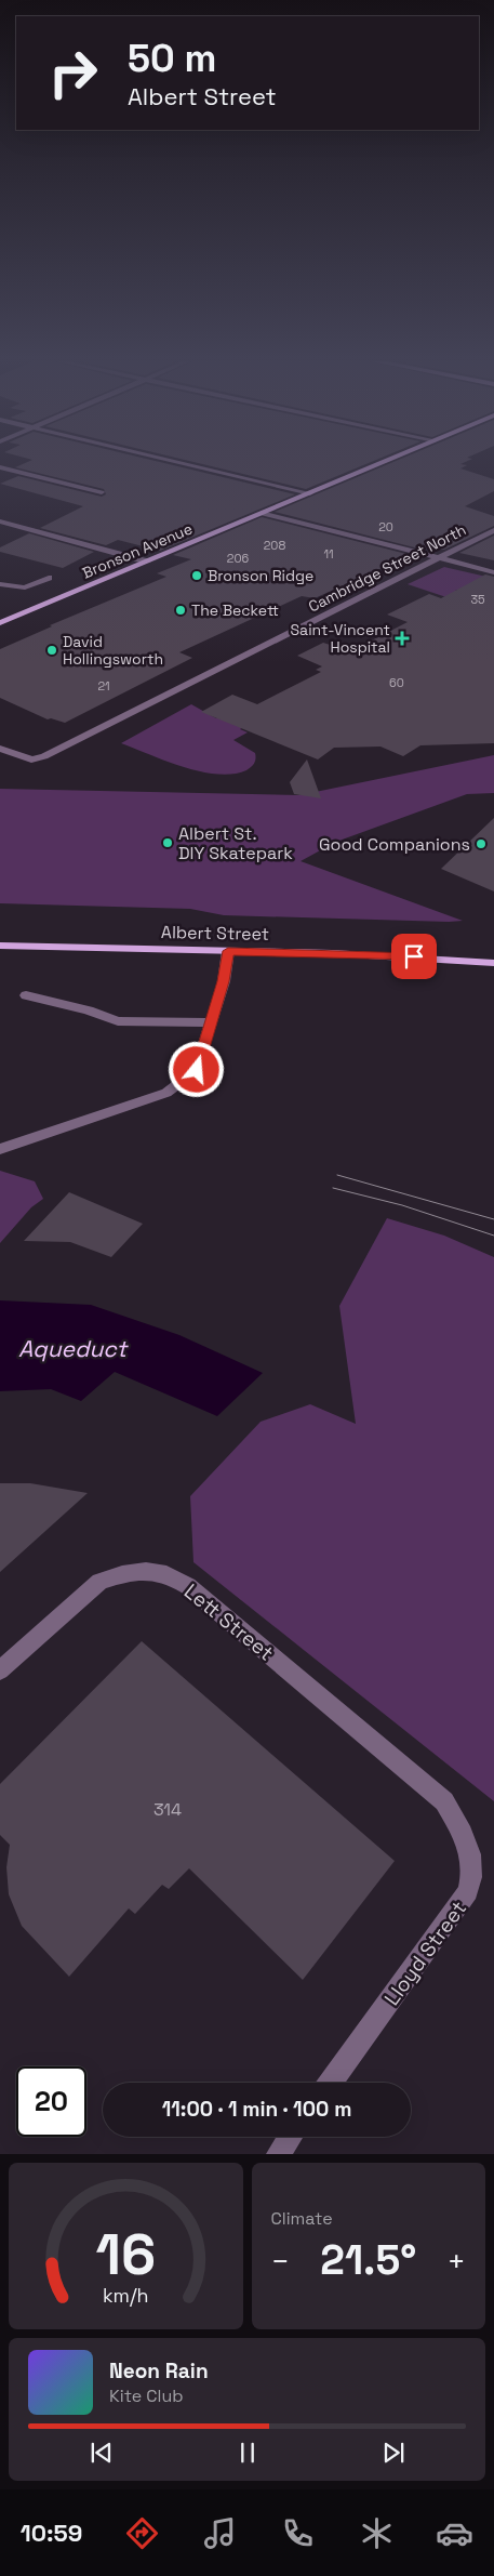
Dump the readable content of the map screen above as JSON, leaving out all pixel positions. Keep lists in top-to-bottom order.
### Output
{
  "streets": {
    "main road": ["Bronson Avenue", "Albert Street"],
    "street": ["Cambridge Street North", "Lett Street", "Lloyd Street"]
  },
  "crossings": [
    ["Lett Street", "Lloyd Street"]
  ],
  "water": ["Aqueduct"],
  "places": {
    "other": [
      "Bronson Ridge",
      "The Beckett",
      "David Hollingsworth",
      "Albert St. DIY Skatepark",
      "Good Companions"
    ],
    "health": ["Saint-Vincent Hospital"]
  },
  "house_numbers": [
    "20",
    "208",
    "11",
    "206",
    "35",
    "60",
    "21",
    "314"
  ],
  "page": {
    "turn": ["50 m", "Albert Street"],
    "limit": "20",
    "trip": "11:00 · 1 min · 100 m",
    "tile": "Climate",
    "heat": ["−", "21.5°", "+"],
    "song": ["Neon Rain", "Kite Club"],
    "tabs": "10:59",
    "gauge": ["16", "km/h"]
  }
}
